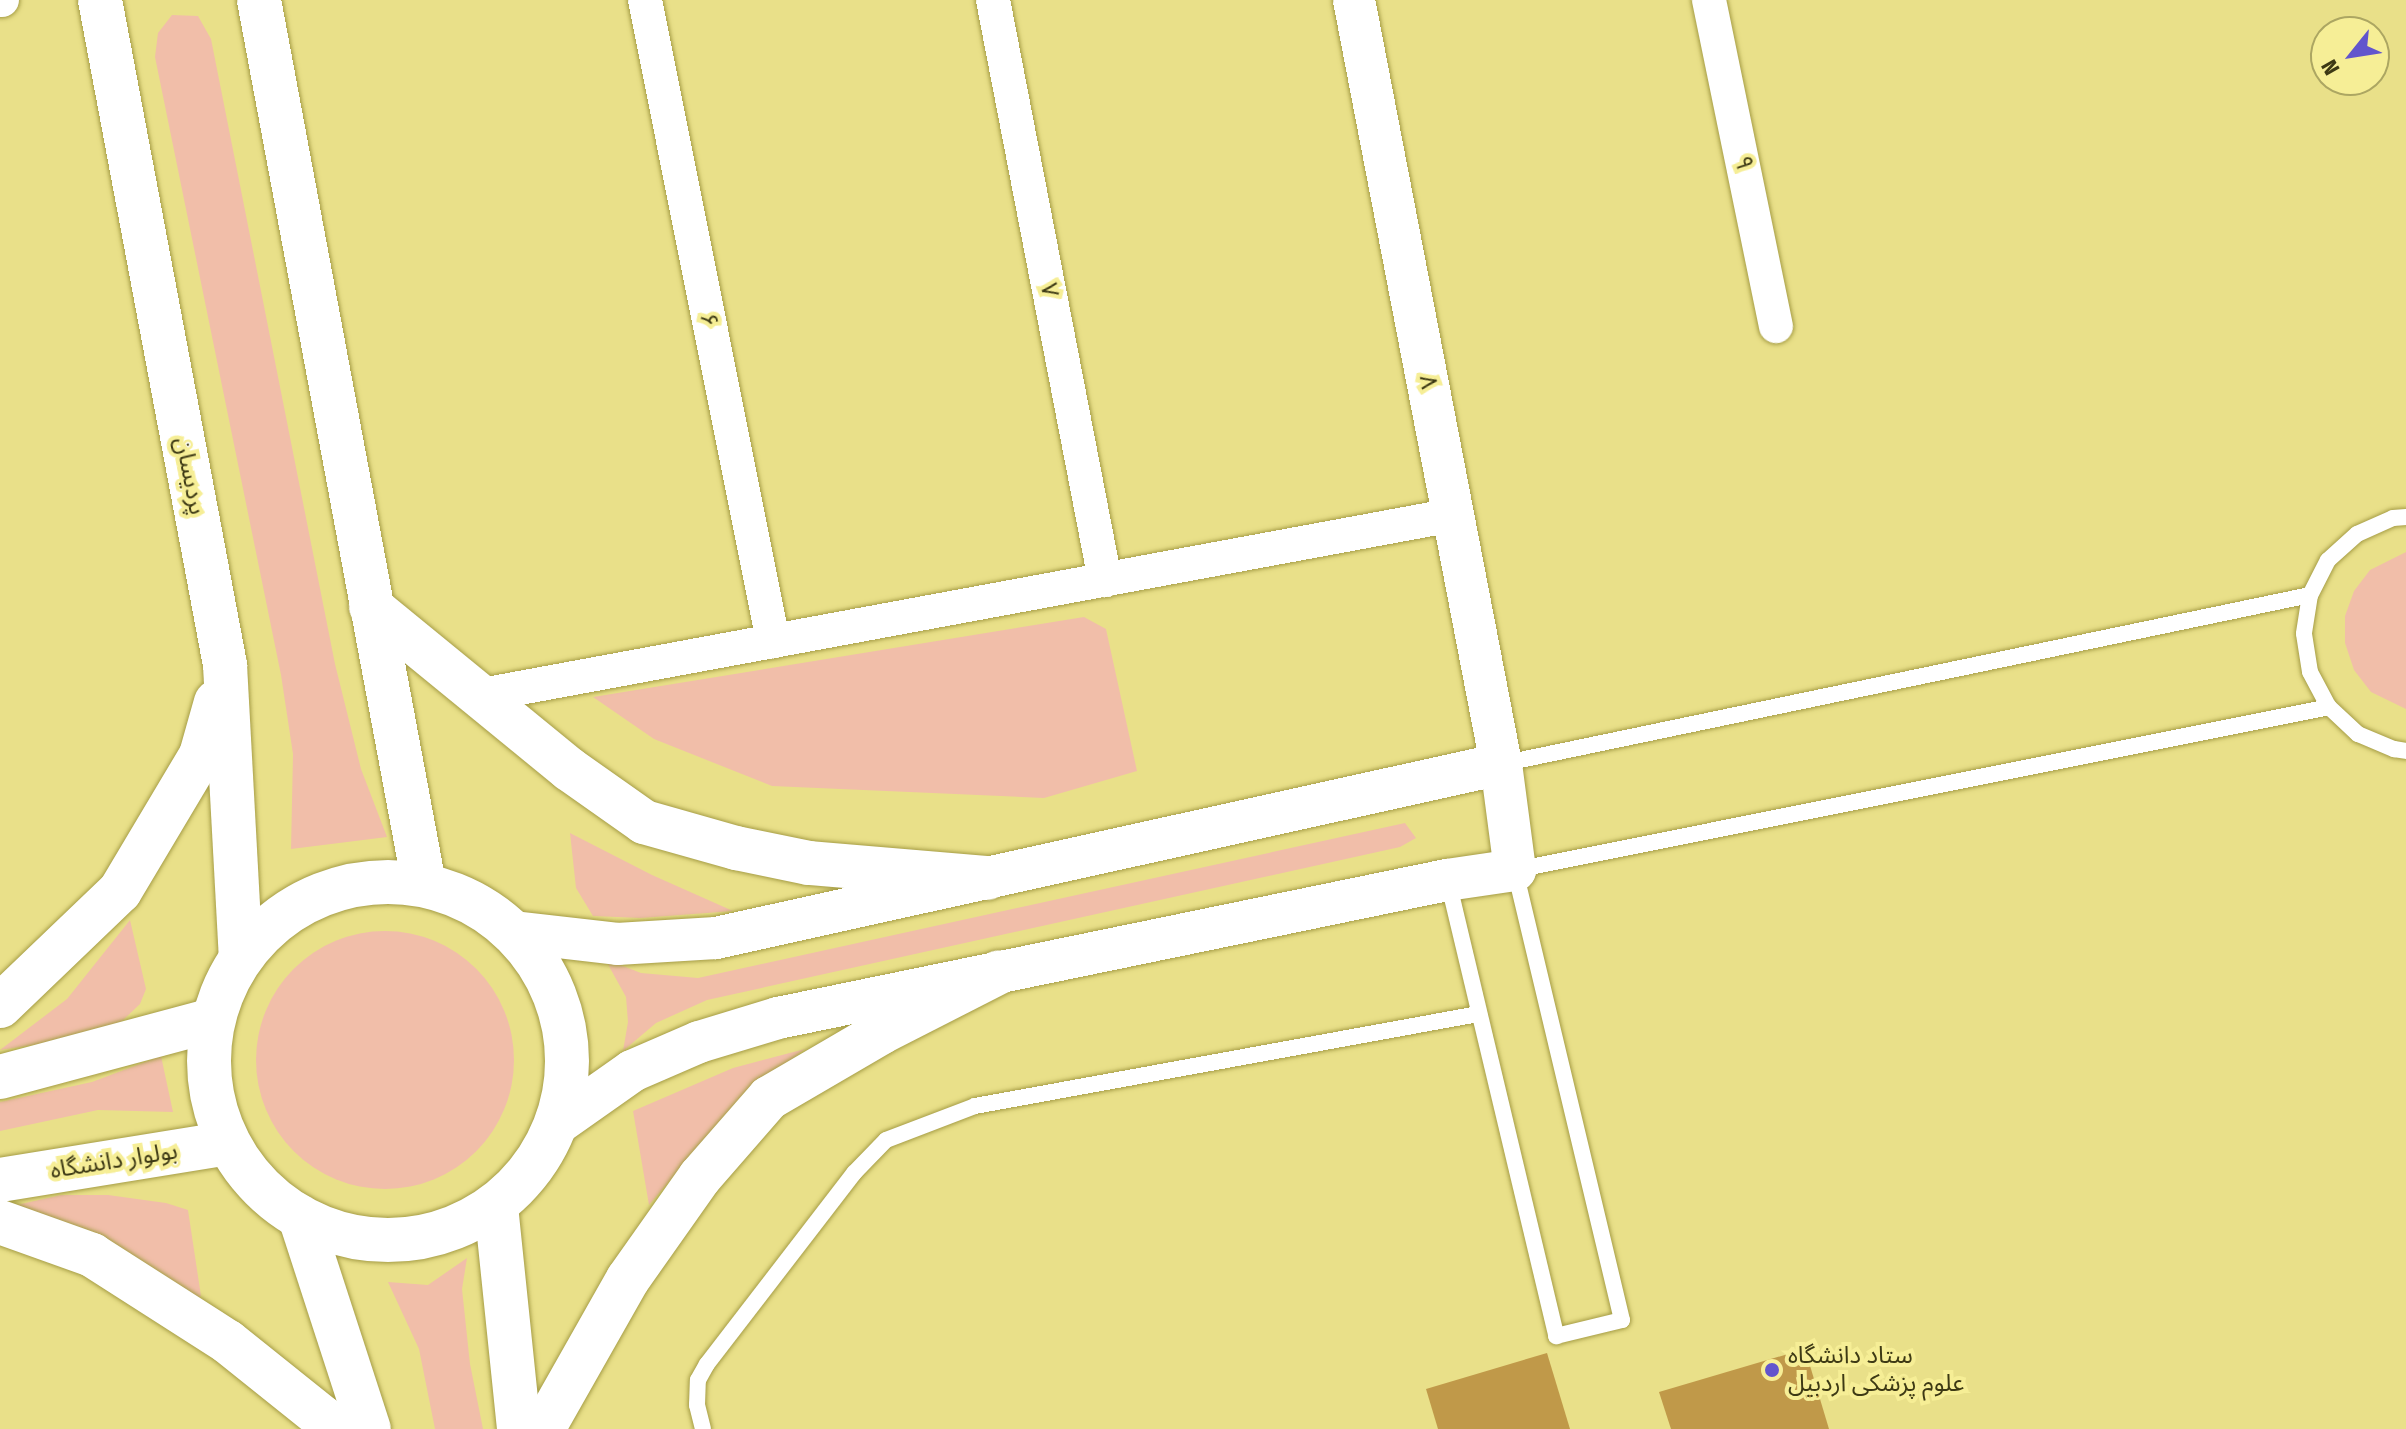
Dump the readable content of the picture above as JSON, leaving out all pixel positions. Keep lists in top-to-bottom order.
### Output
{
  "streets": {
    "main road": ["پردیسان", "بولوار دانشگاه"],
    "street": [
      "۹",
      "۷",
      "۶",
      "۸"
    ]
  },
  "places": ["ستاد دانشگاه علوم پزشکی اردبیل"],
  "north": "bottom left"
}
